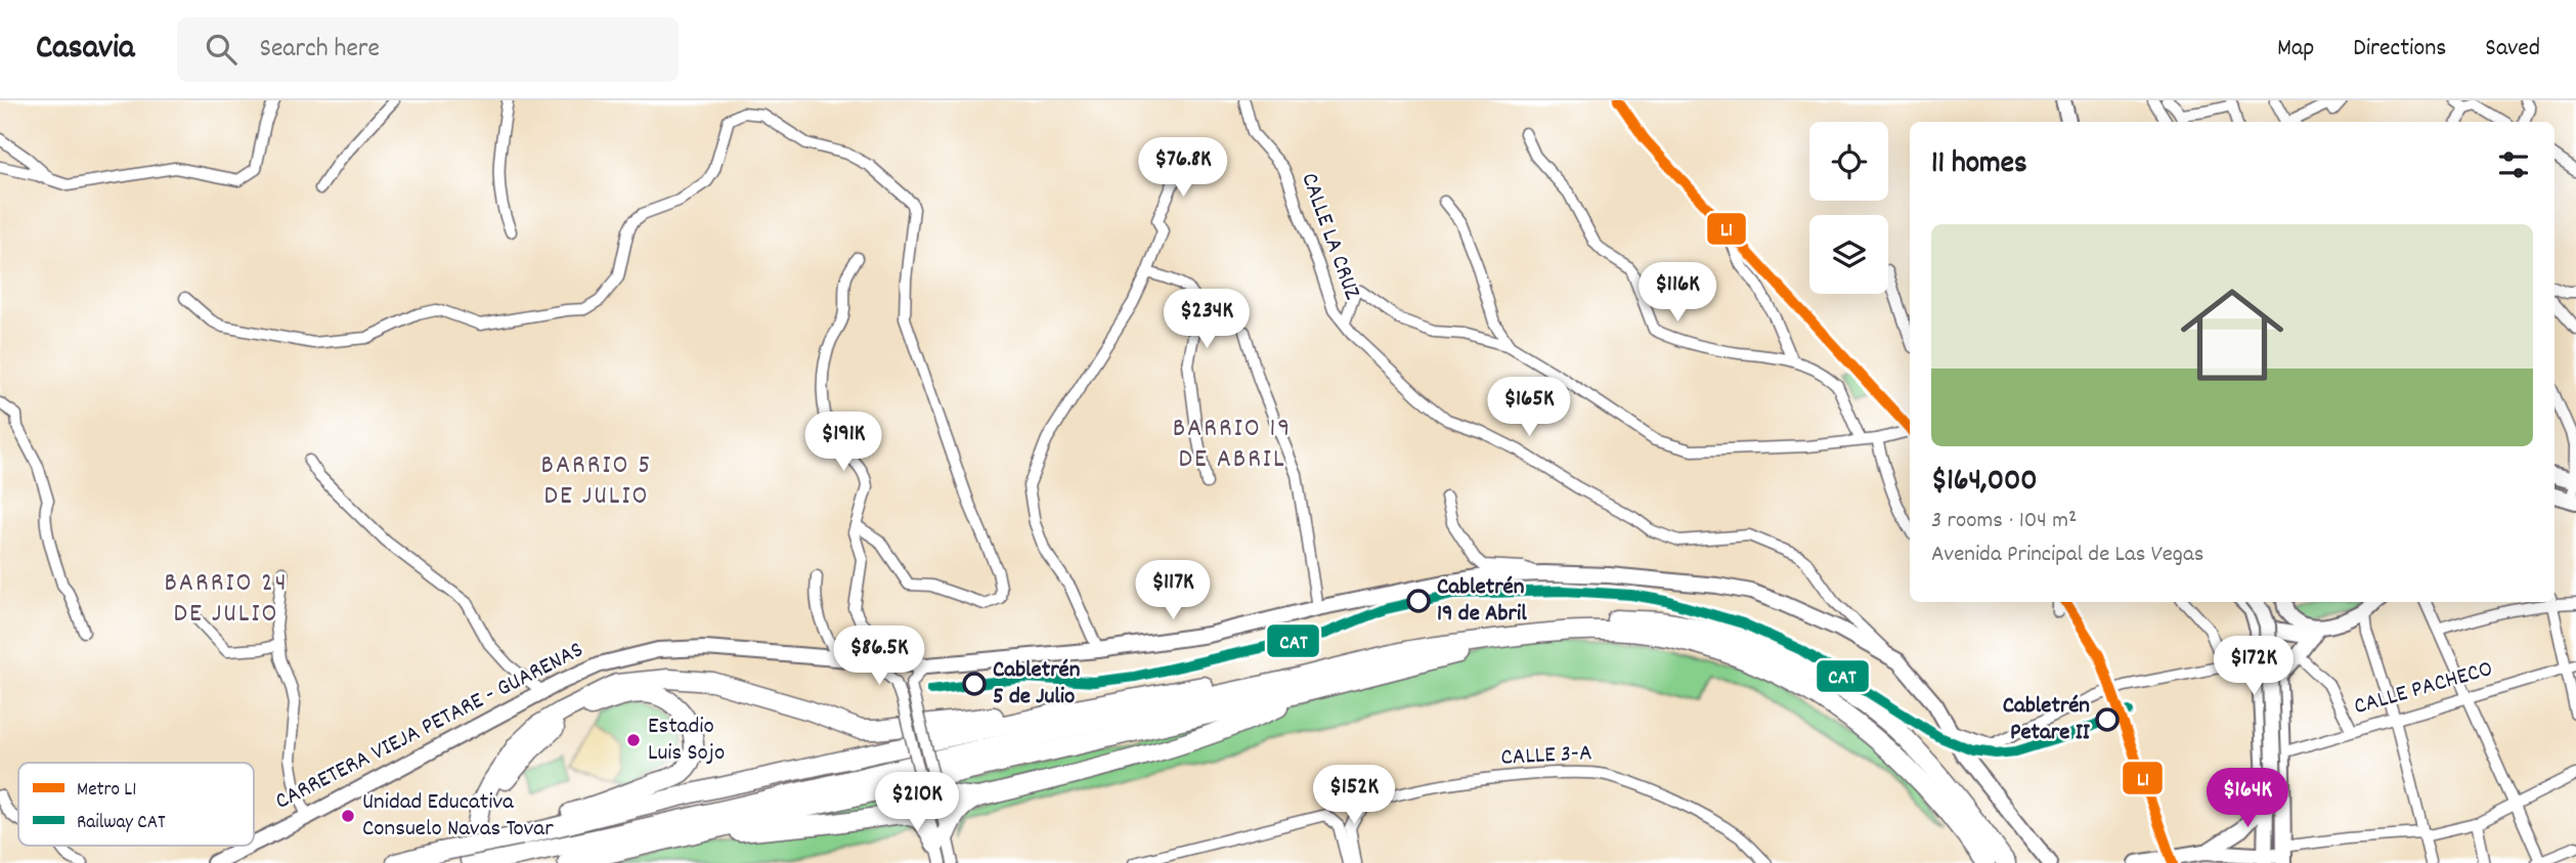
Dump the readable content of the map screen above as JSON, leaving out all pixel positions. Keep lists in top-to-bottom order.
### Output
{
  "streets": {
    "street": [
      "CALLE LA CRUZ",
      "CALLE PACHECO",
      "CARRETERA VIEJA PETARE - GUARENAS",
      "CALLE 3-A"
    ]
  },
  "crossings": [
    ["CALLE LA CRUZ", "CARRETERA VIEJA PETARE - GUARENAS"]
  ],
  "districts": ["BARRIO 19 DE ABRIL", "BARRIO 5 DE JULIO", "BARRIO 24 DE JULIO"],
  "places": [
    "Cabletrén 19 de Abril",
    "Cabletrén 5 de Julio",
    "Cabletrén Petare II",
    "Estadio Luis Sojo",
    "Unidad Educativa Consuelo Navas Tovar"
  ],
  "lines": ["metro line L1", "rail line CAT"],
  "legend": ["Metro L1", "Railway CAT"],
  "page": {
    "header": "Casavia",
    "search": "Search here",
    "nav": ["Map", "Directions", "Saved"],
    "heading": "11 homes",
    "price": [
      "$76.8K",
      "$116K",
      "$234K",
      "$165K",
      "$191K",
      "$117K",
      "$86.5K",
      "$172K",
      "$152K",
      "$164K",
      "$210K"
    ],
    "list": [
      {
        "name": "$164,000",
        "note": "3 rooms · 104 m² · Avenida Principal de Las Vegas"
      }
    ]
  }
}
